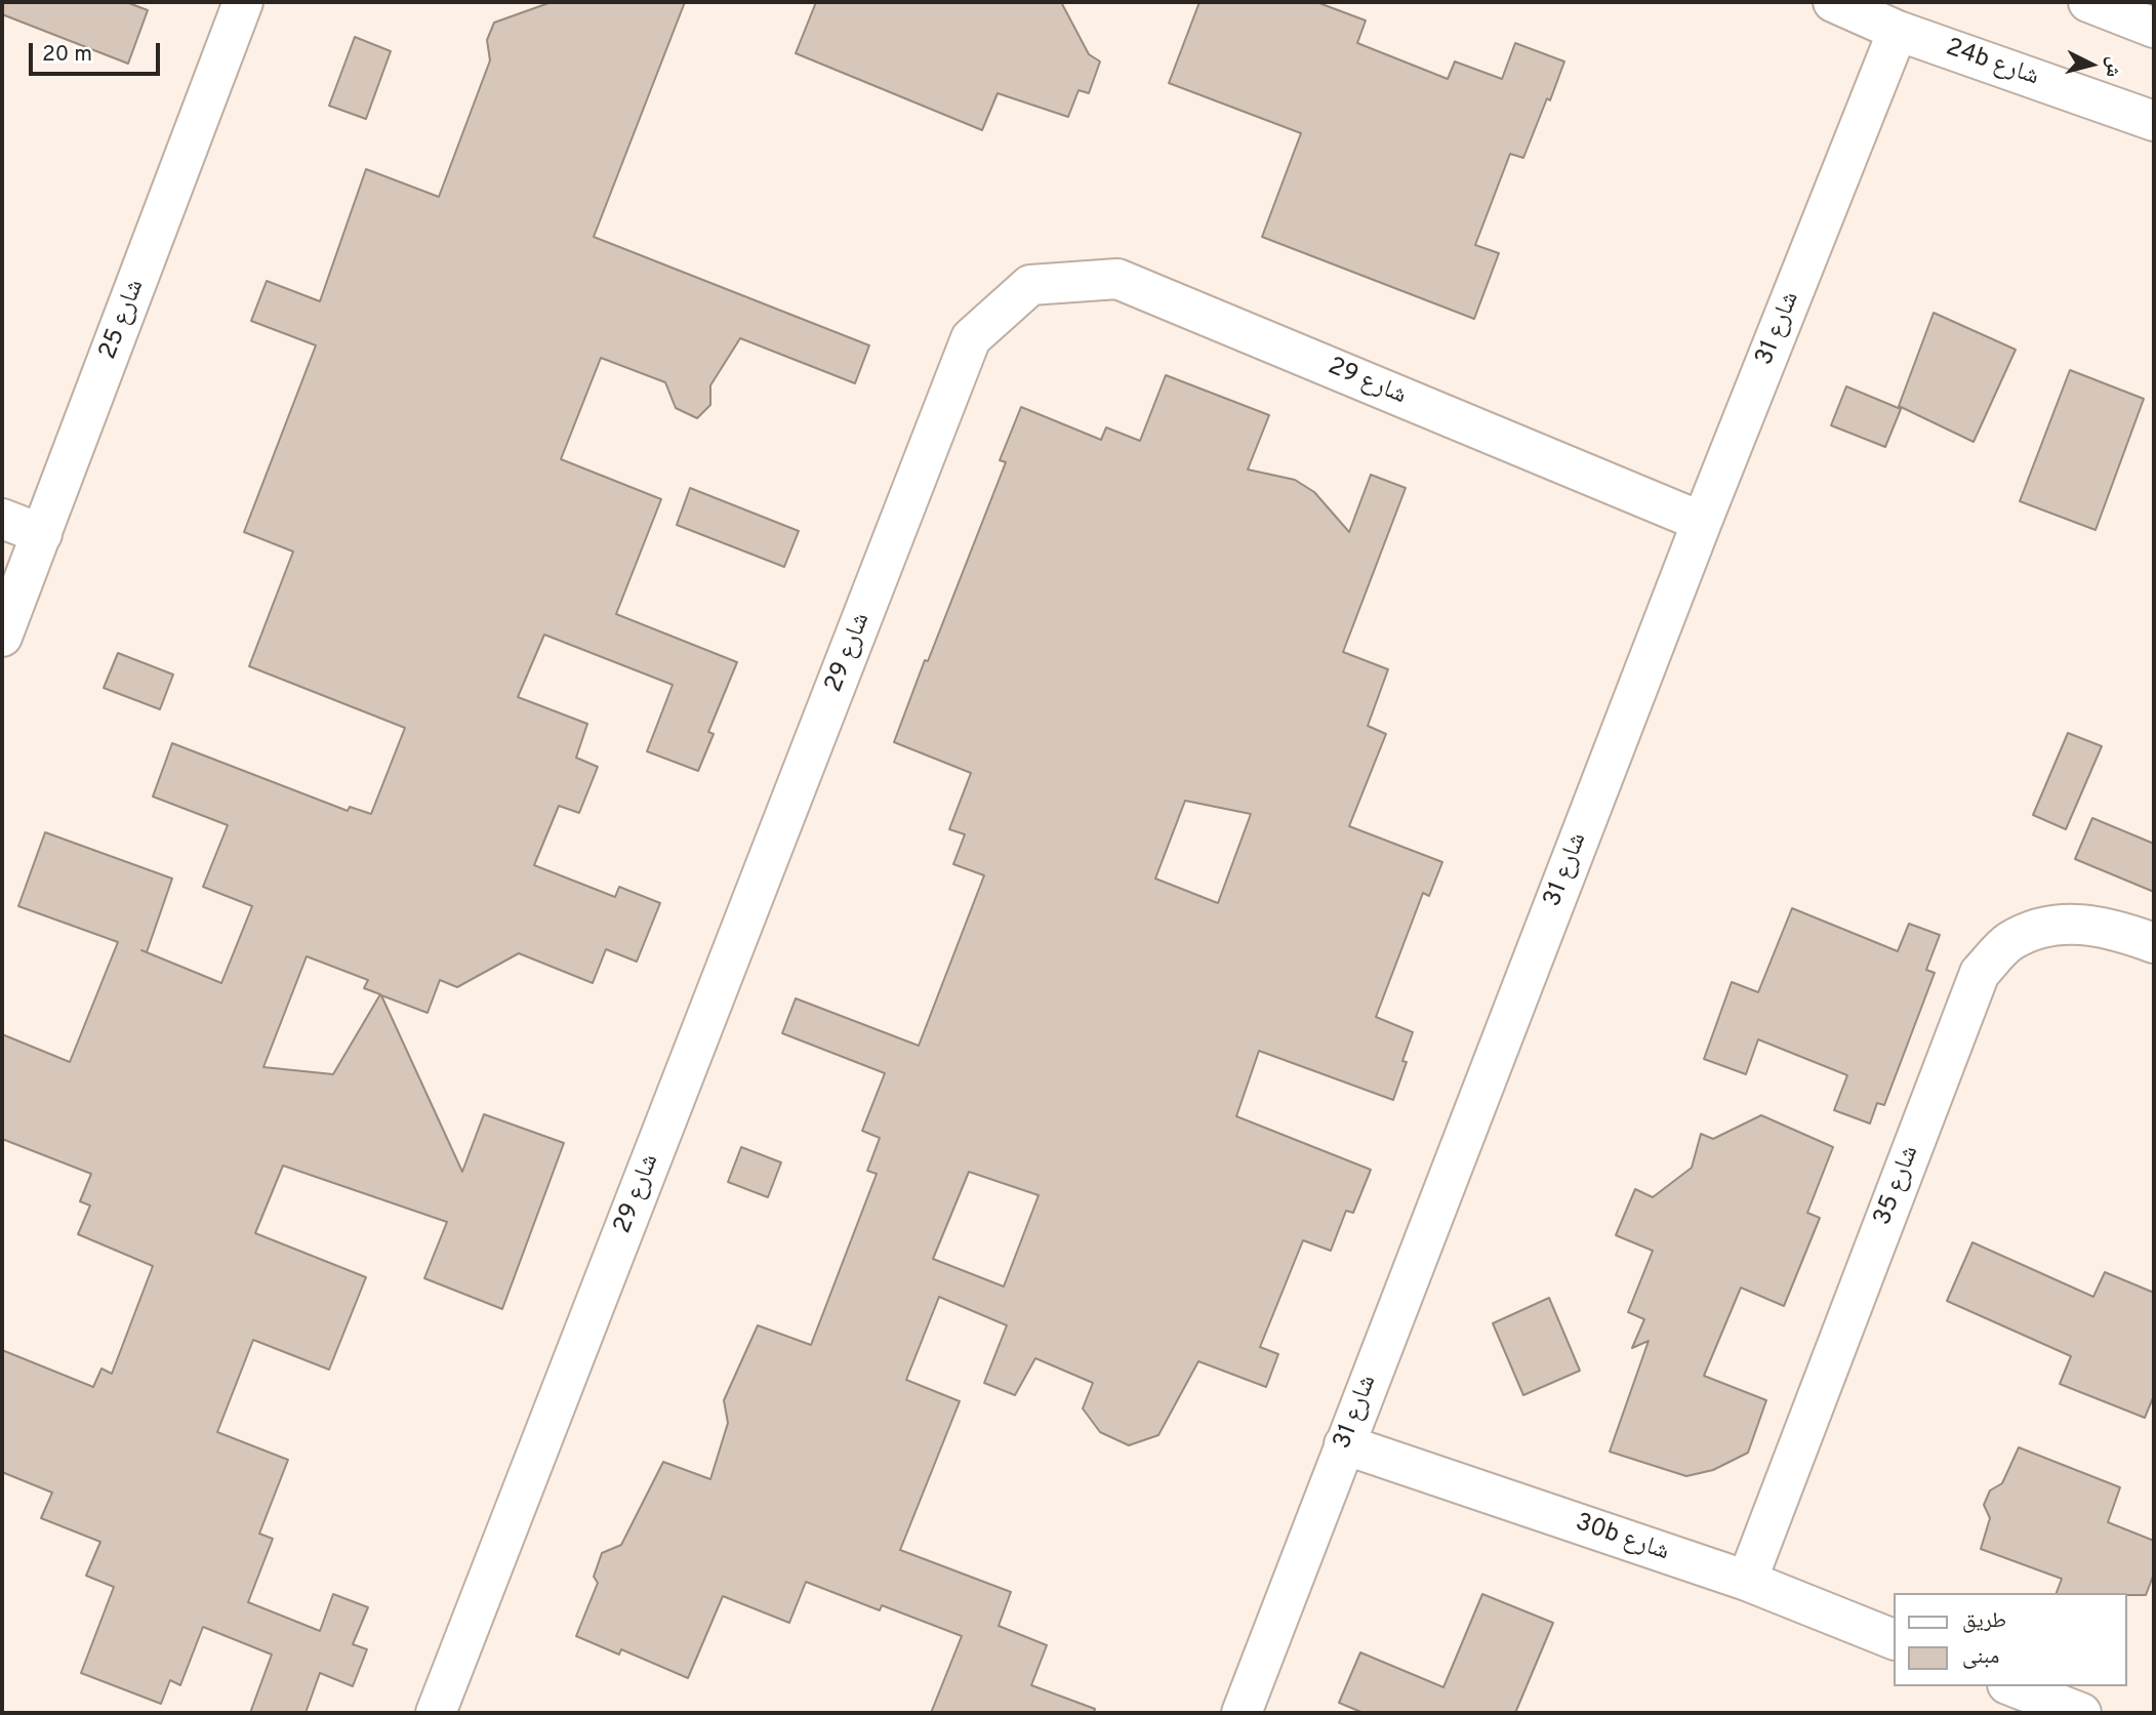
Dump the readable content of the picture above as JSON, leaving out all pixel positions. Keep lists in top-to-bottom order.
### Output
{
  "streets": {
    "street": [
      "24b شارع",
      "شارع 25",
      "شارع 31",
      "شارع 29",
      "شارع 35",
      "30b شارع"
    ]
  },
  "crossings": [
    ["24b شارع", "شارع 31"],
    ["شارع 31", "شارع 29"],
    ["شارع 31", "30b شارع"],
    ["شارع 35", "30b شارع"]
  ],
  "legend": ["طريق", "مبنى"],
  "scale_bar": "20 m",
  "north": "right"
}
